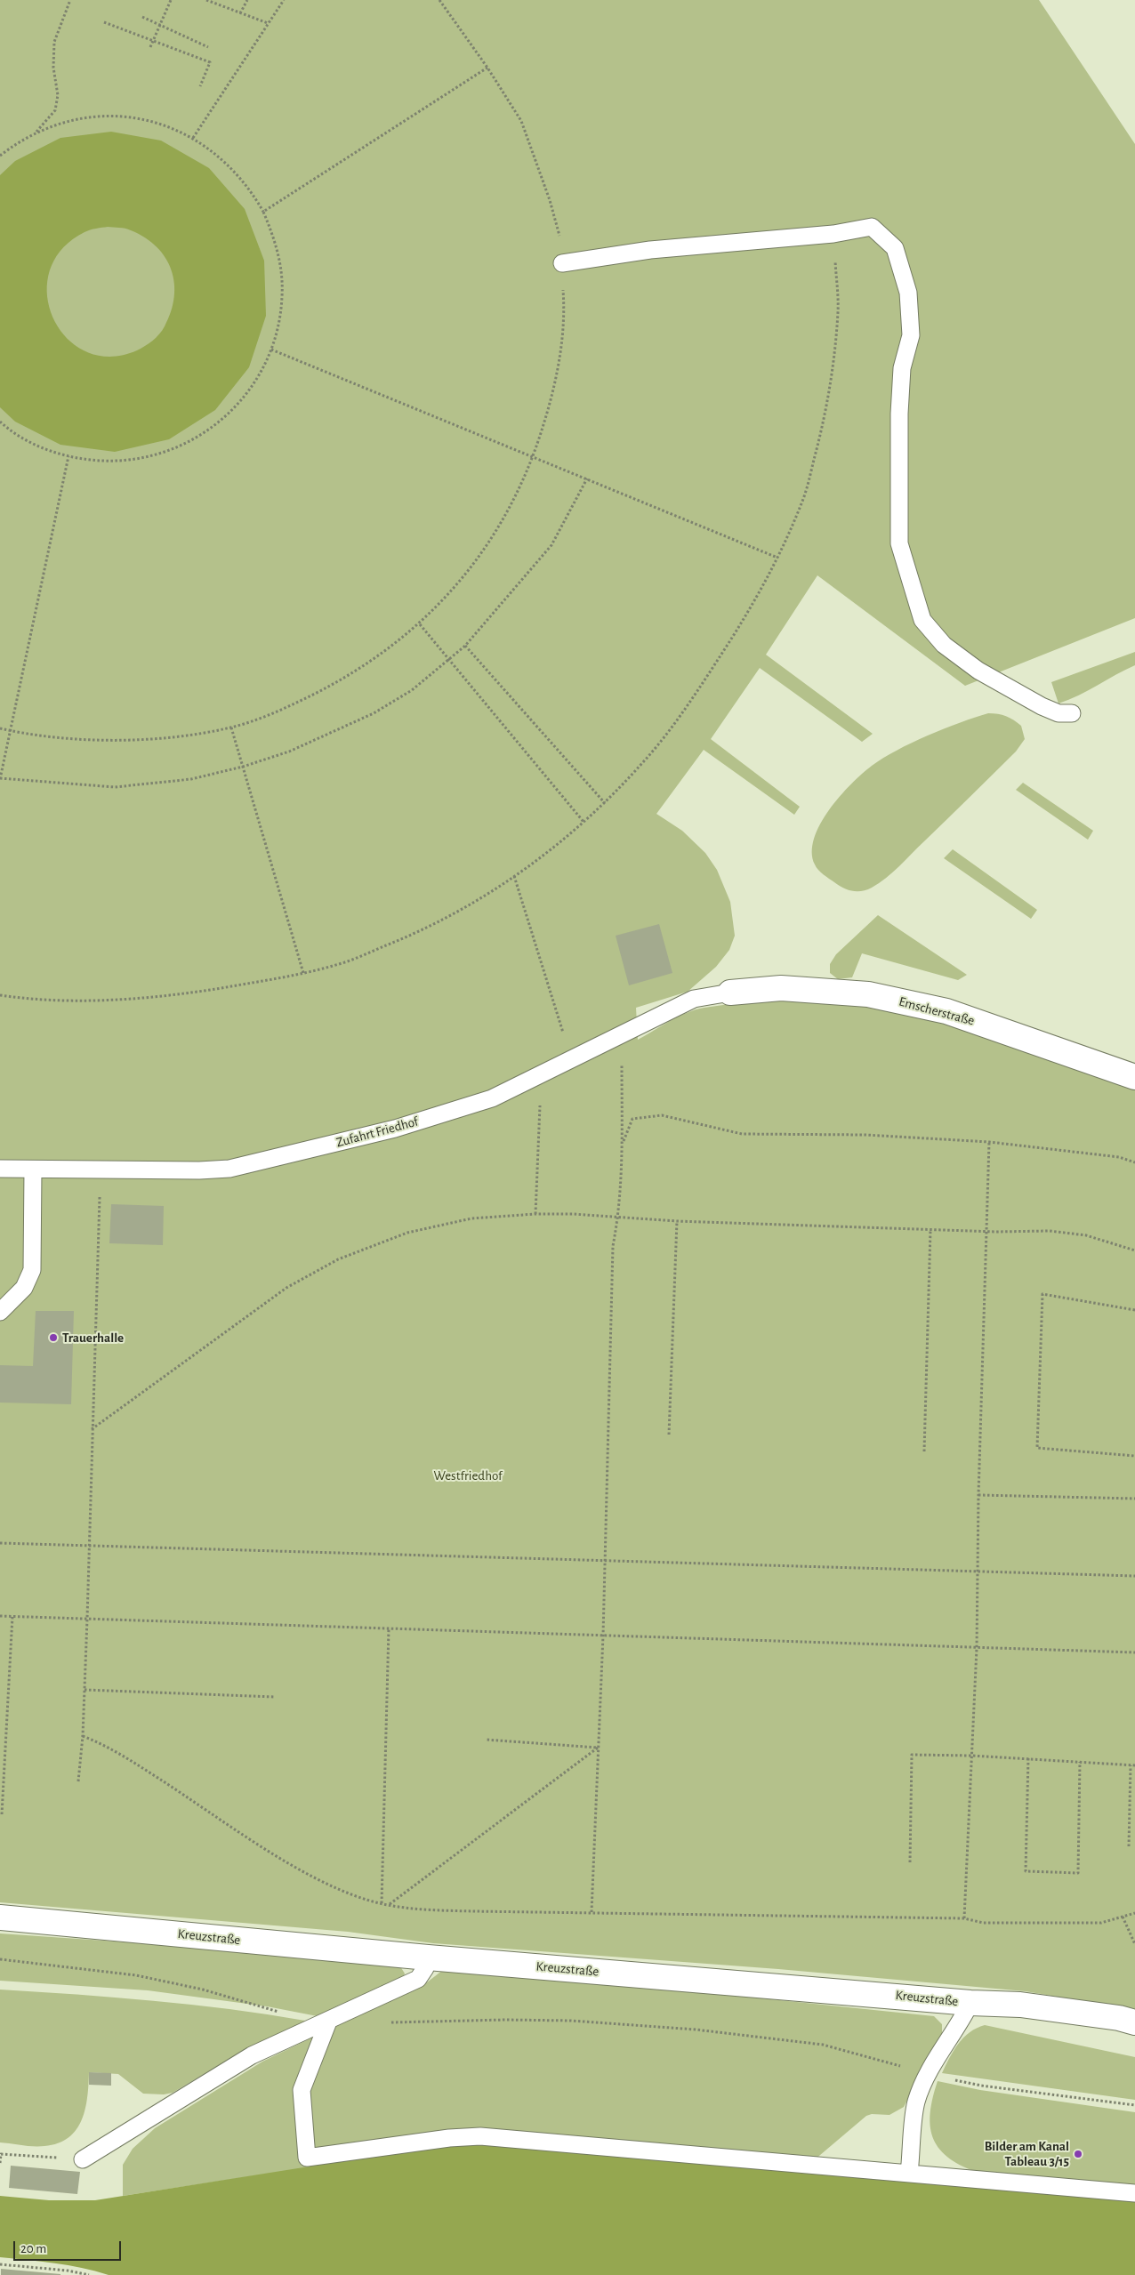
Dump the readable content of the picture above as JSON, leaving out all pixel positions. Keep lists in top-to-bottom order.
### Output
{
  "streets": {
    "street": ["Emscherstraße", "Kreuzstraße"],
    "lane": ["Zufahrt Friedhof"]
  },
  "crossings": [
    ["Emscherstraße", "Zufahrt Friedhof"]
  ],
  "parks": ["Westfriedhof"],
  "places": ["Trauerhalle", "Bilder am Kanal Tableau 3/15"],
  "scale_bar": "20 m"
}
